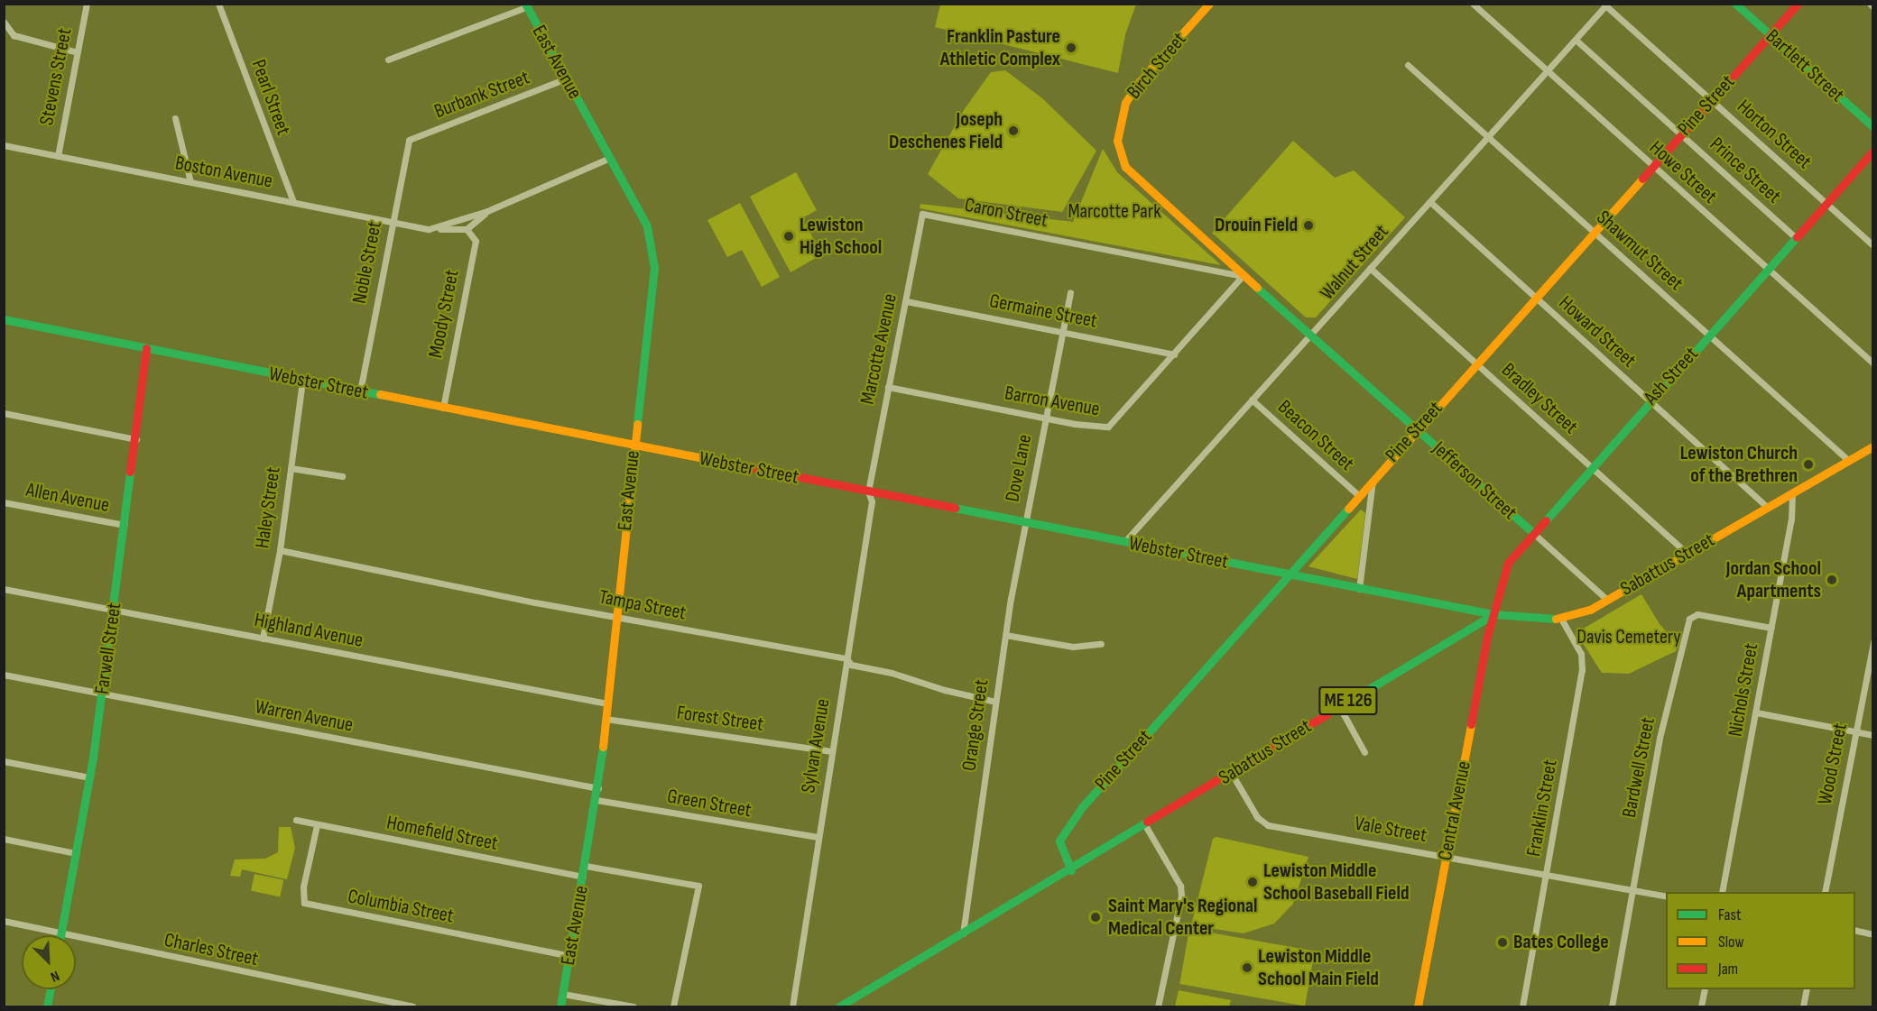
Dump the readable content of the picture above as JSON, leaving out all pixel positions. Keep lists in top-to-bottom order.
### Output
{
  "streets": {
    "main road": [
      "East Avenue",
      "Birch Street",
      "Bartlett Street",
      "Pine Street",
      "Ash Street",
      "Webster Street",
      "Jefferson Street",
      "Sabattus Street",
      "Farwell Street",
      "ME 126",
      "Central Avenue"
    ],
    "street": [
      "Stevens Street",
      "Burbank Street",
      "Pearl Street",
      "Horton Street",
      "Prince Street",
      "Boston Avenue",
      "Howe Street",
      "Caron Street",
      "Shawmut Street",
      "Noble Street",
      "Walnut Street",
      "Germaine Street",
      "Moody Street",
      "Howard Street",
      "Marcotte Avenue",
      "Bradley Street",
      "Barron Avenue",
      "Beacon Street",
      "Dove Lane",
      "Allen Avenue",
      "Haley Street",
      "Tampa Street",
      "Highland Avenue",
      "Nichols Street",
      "Warren Avenue",
      "Forest Street",
      "Orange Street",
      "Sylvan Avenue",
      "Wood Street",
      "Bardwell Street",
      "Green Street",
      "Franklin Street",
      "Vale Street",
      "Homefield Street",
      "Columbia Street",
      "Charles Street"
    ]
  },
  "crossings": [
    ["East Avenue", "Burbank Street"],
    ["East Avenue", "Boston Avenue"],
    ["East Avenue", "Webster Street"],
    ["East Avenue", "Tampa Street"],
    ["East Avenue", "Highland Avenue"],
    ["East Avenue", "Warren Avenue"],
    ["East Avenue", "Forest Street"],
    ["East Avenue", "Green Street"],
    ["East Avenue", "Homefield Street"],
    ["East Avenue", "Columbia Street"],
    ["Birch Street", "Caron Street"],
    ["Birch Street", "Barron Avenue"],
    ["Birch Street", "Jefferson Street"],
    ["Bartlett Street", "Pine Street"],
    ["Stevens Street", "Boston Avenue"],
    ["Burbank Street", "Noble Street"],
    ["Pearl Street", "Boston Avenue"],
    ["Pine Street", "Horton Street"],
    ["Pine Street", "Prince Street"],
    ["Pine Street", "Howe Street"],
    ["Pine Street", "Shawmut Street"],
    ["Pine Street", "Howard Street"],
    ["Pine Street", "Webster Street"],
    ["Pine Street", "Bradley Street"],
    ["Pine Street", "Beacon Street"],
    ["Pine Street", "Jefferson Street"],
    ["Pine Street", "Sabattus Street"],
    ["Horton Street", "Walnut Street"],
    ["Horton Street", "Ash Street"],
    ["Prince Street", "Walnut Street"],
    ["Prince Street", "Ash Street"],
    ["Boston Avenue", "Noble Street"],
    ["Boston Avenue", "Moody Street"],
    ["Howe Street", "Walnut Street"],
    ["Howe Street", "Ash Street"],
    ["Caron Street", "Marcotte Avenue"],
    ["Caron Street", "Barron Avenue"],
    ["Caron Street", "Jefferson Street"],
    ["Shawmut Street", "Walnut Street"],
    ["Shawmut Street", "Ash Street"],
    ["Shawmut Street", "Sabattus Street"],
    ["Noble Street", "Webster Street"],
    ["Walnut Street", "Howard Street"],
    ["Walnut Street", "Webster Street"],
    ["Walnut Street", "Bradley Street"],
    ["Walnut Street", "Beacon Street"],
    ["Walnut Street", "Jefferson Street"],
    ["Germaine Street", "Marcotte Avenue"],
    ["Germaine Street", "Barron Avenue"],
    ["Germaine Street", "Dove Lane"],
    ["Moody Street", "Webster Street"],
    ["Howard Street", "Ash Street"],
    ["Howard Street", "Sabattus Street"],
    ["Marcotte Avenue", "Webster Street"],
    ["Marcotte Avenue", "Barron Avenue"],
    ["Marcotte Avenue", "Sylvan Avenue"],
    ["Ash Street", "Webster Street"],
    ["Ash Street", "Bradley Street"],
    ["Ash Street", "Jefferson Street"],
    ["Ash Street", "Sabattus Street"],
    ["Ash Street", "Central Avenue"],
    ["Webster Street", "Dove Lane"],
    ["Webster Street", "Haley Street"],
    ["Webster Street", "Sabattus Street"],
    ["Webster Street", "Farwell Street"],
    ["Webster Street", "Orange Street"],
    ["Webster Street", "Sylvan Avenue"],
    ["Webster Street", "Central Avenue"],
    ["Bradley Street", "Sabattus Street"],
    ["Barron Avenue", "Dove Lane"],
    ["Barron Avenue", "Jefferson Street"],
    ["Dove Lane", "Orange Street"],
    ["Jefferson Street", "Sabattus Street"],
    ["Allen Avenue", "Farwell Street"],
    ["Haley Street", "Tampa Street"],
    ["Haley Street", "Highland Avenue"],
    ["Sabattus Street", "Nichols Street"],
    ["Sabattus Street", "Orange Street"],
    ["Sabattus Street", "Franklin Street"],
    ["Sabattus Street", "Central Avenue"],
    ["Sabattus Street", "Vale Street"],
    ["Tampa Street", "Orange Street"],
    ["Tampa Street", "Sylvan Avenue"],
    ["Highland Avenue", "Farwell Street"],
    ["Farwell Street", "Warren Avenue"],
    ["Farwell Street", "Charles Street"],
    ["Nichols Street", "Bardwell Street"],
    ["Forest Street", "Sylvan Avenue"],
    ["Sylvan Avenue", "Green Street"],
    ["Bardwell Street", "Vale Street"],
    ["Franklin Street", "Vale Street"],
    ["Central Avenue", "Vale Street"],
    ["Homefield Street", "Columbia Street"]
  ],
  "parks": ["Marcotte Park", "Davis Cemetery"],
  "places": [
    "Franklin Pasture Athletic Complex",
    "Joseph Deschenes Field",
    "Drouin Field",
    "Lewiston High School",
    "Lewiston Church of the Brethren",
    "Jordan School Apartments",
    "Lewiston Middle School Baseball Field",
    "Saint Mary's Regional Medical Center",
    "Bates College",
    "Lewiston Middle School Main Field"
  ],
  "legend": ["Fast", "Slow", "Jam"],
  "north": "bottom right"
}
